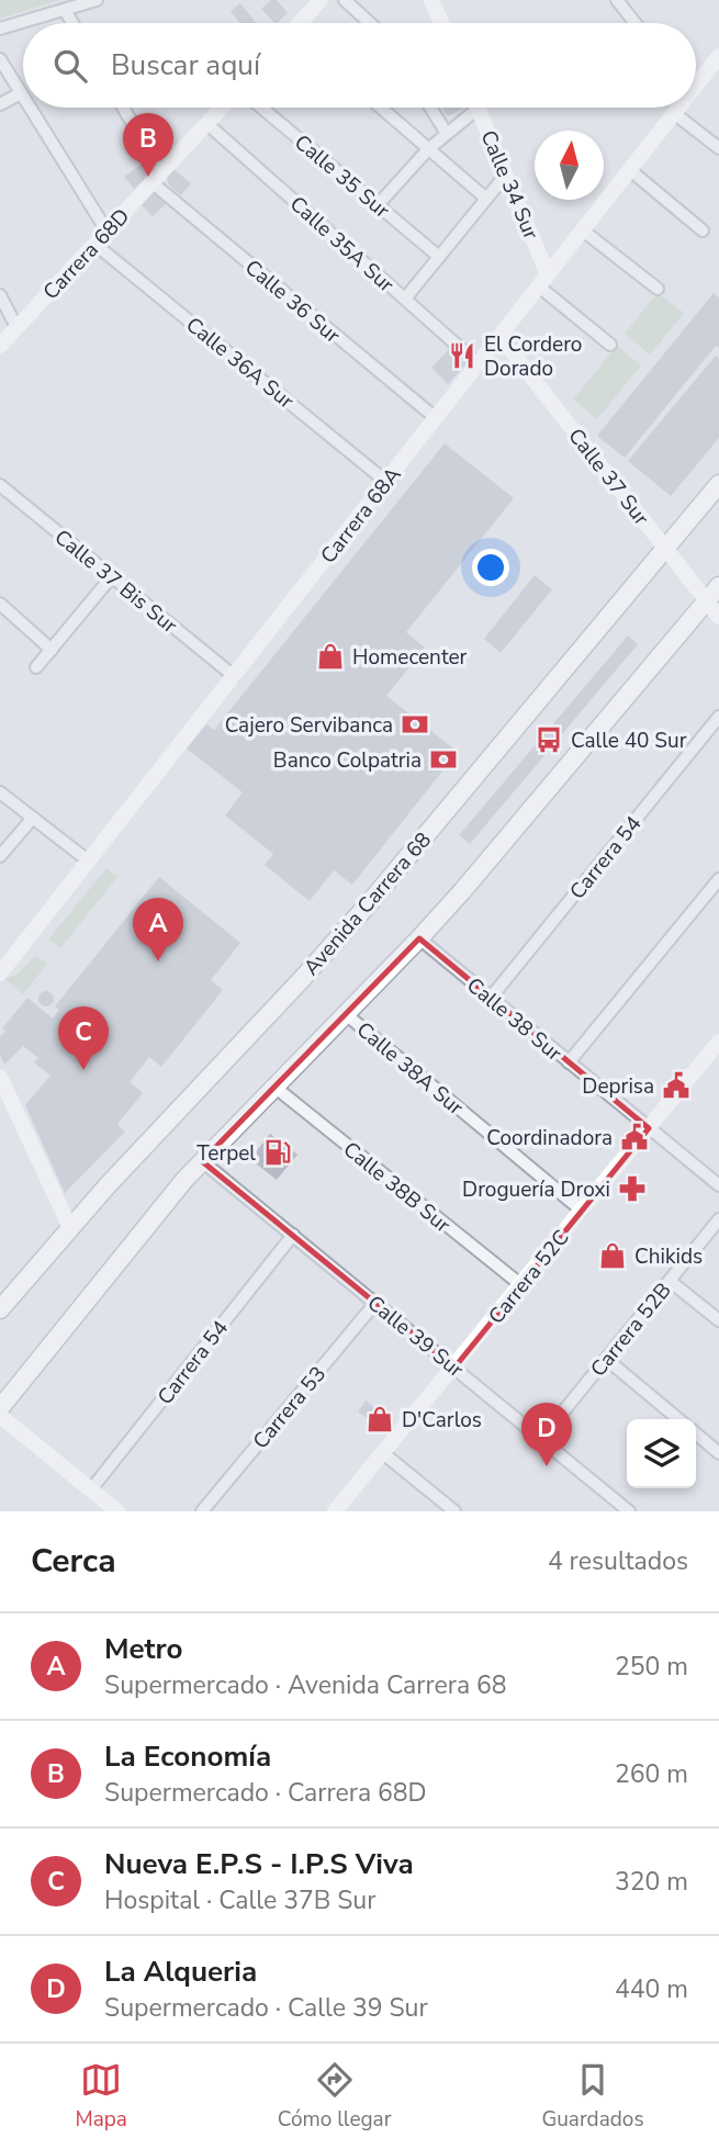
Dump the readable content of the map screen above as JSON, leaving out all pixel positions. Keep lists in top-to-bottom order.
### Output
{
  "streets": {
    "main road": ["Avenida Carrera 68"],
    "street": [
      "Calle 35 Sur",
      "Calle 34 Sur",
      "Calle 35A Sur",
      "Carrera 68D",
      "Calle 36 Sur",
      "Calle 36A Sur",
      "Calle 37 Sur",
      "Carrera 68A",
      "Calle 37 Bis Sur",
      "Carrera 54",
      "Calle 38 Sur",
      "Calle 38A Sur",
      "Calle 38B Sur",
      "Carrera 52C",
      "Carrera 52B",
      "Calle 39 Sur",
      "Carrera 53"
    ]
  },
  "crossings": [
    ["Calle 34 Sur", "Carrera 68A"],
    ["Calle 35A Sur", "Carrera 68D"],
    ["Calle 35A Sur", "Carrera 68A"],
    ["Carrera 68D", "Calle 36 Sur"],
    ["Carrera 68D", "Calle 36A Sur"],
    ["Calle 36 Sur", "Carrera 68A"],
    ["Calle 36A Sur", "Carrera 68A"],
    ["Calle 37 Sur", "Carrera 68A"],
    ["Calle 37 Sur", "Avenida Carrera 68"],
    ["Carrera 68A", "Calle 37 Bis Sur"],
    ["Carrera 54", "Calle 38 Sur"],
    ["Carrera 54", "Calle 39 Sur"],
    ["Calle 38 Sur", "Carrera 52C"],
    ["Calle 38A Sur", "Carrera 52C"],
    ["Calle 38B Sur", "Carrera 52C"],
    ["Carrera 52C", "Calle 39 Sur"],
    ["Carrera 52B", "Calle 39 Sur"],
    ["Calle 39 Sur", "Carrera 53"]
  ],
  "places": {
    "restaurant": ["El Cordero Dorado"],
    "shop": ["Homecenter", "Chikids", "D'Carlos"],
    "bank": ["Cajero Servibanca", "Banco Colpatria"],
    "bus stop": ["Calle 40 Sur"],
    "public building": ["Deprisa", "Coordinadora"],
    "fuel station": ["Terpel"],
    "pharmacy": ["Droguería Droxi"]
  },
  "north": "top",
  "page": {
    "search": "Buscar aquí",
    "pins": [
      "B",
      "A",
      "C",
      "D"
    ],
    "heading": ["Cerca", "4 resultados"],
    "list": [
      {
        "mark": "A",
        "name": "Metro",
        "note": "Supermercado · Avenida Carrera 68",
        "value": "250 m"
      },
      {
        "mark": "B",
        "name": "La Economía",
        "note": "Supermercado · Carrera 68D",
        "value": "260 m"
      },
      {
        "mark": "C",
        "name": "Nueva E.P.S - I.P.S Viva",
        "note": "Hospital · Calle 37B Sur",
        "value": "320 m"
      },
      {
        "mark": "D",
        "name": "La Alqueria",
        "note": "Supermercado · Calle 39 Sur",
        "value": "440 m"
      }
    ],
    "nav": ["Mapa", "Cómo llegar", "Guardados"]
  }
}
